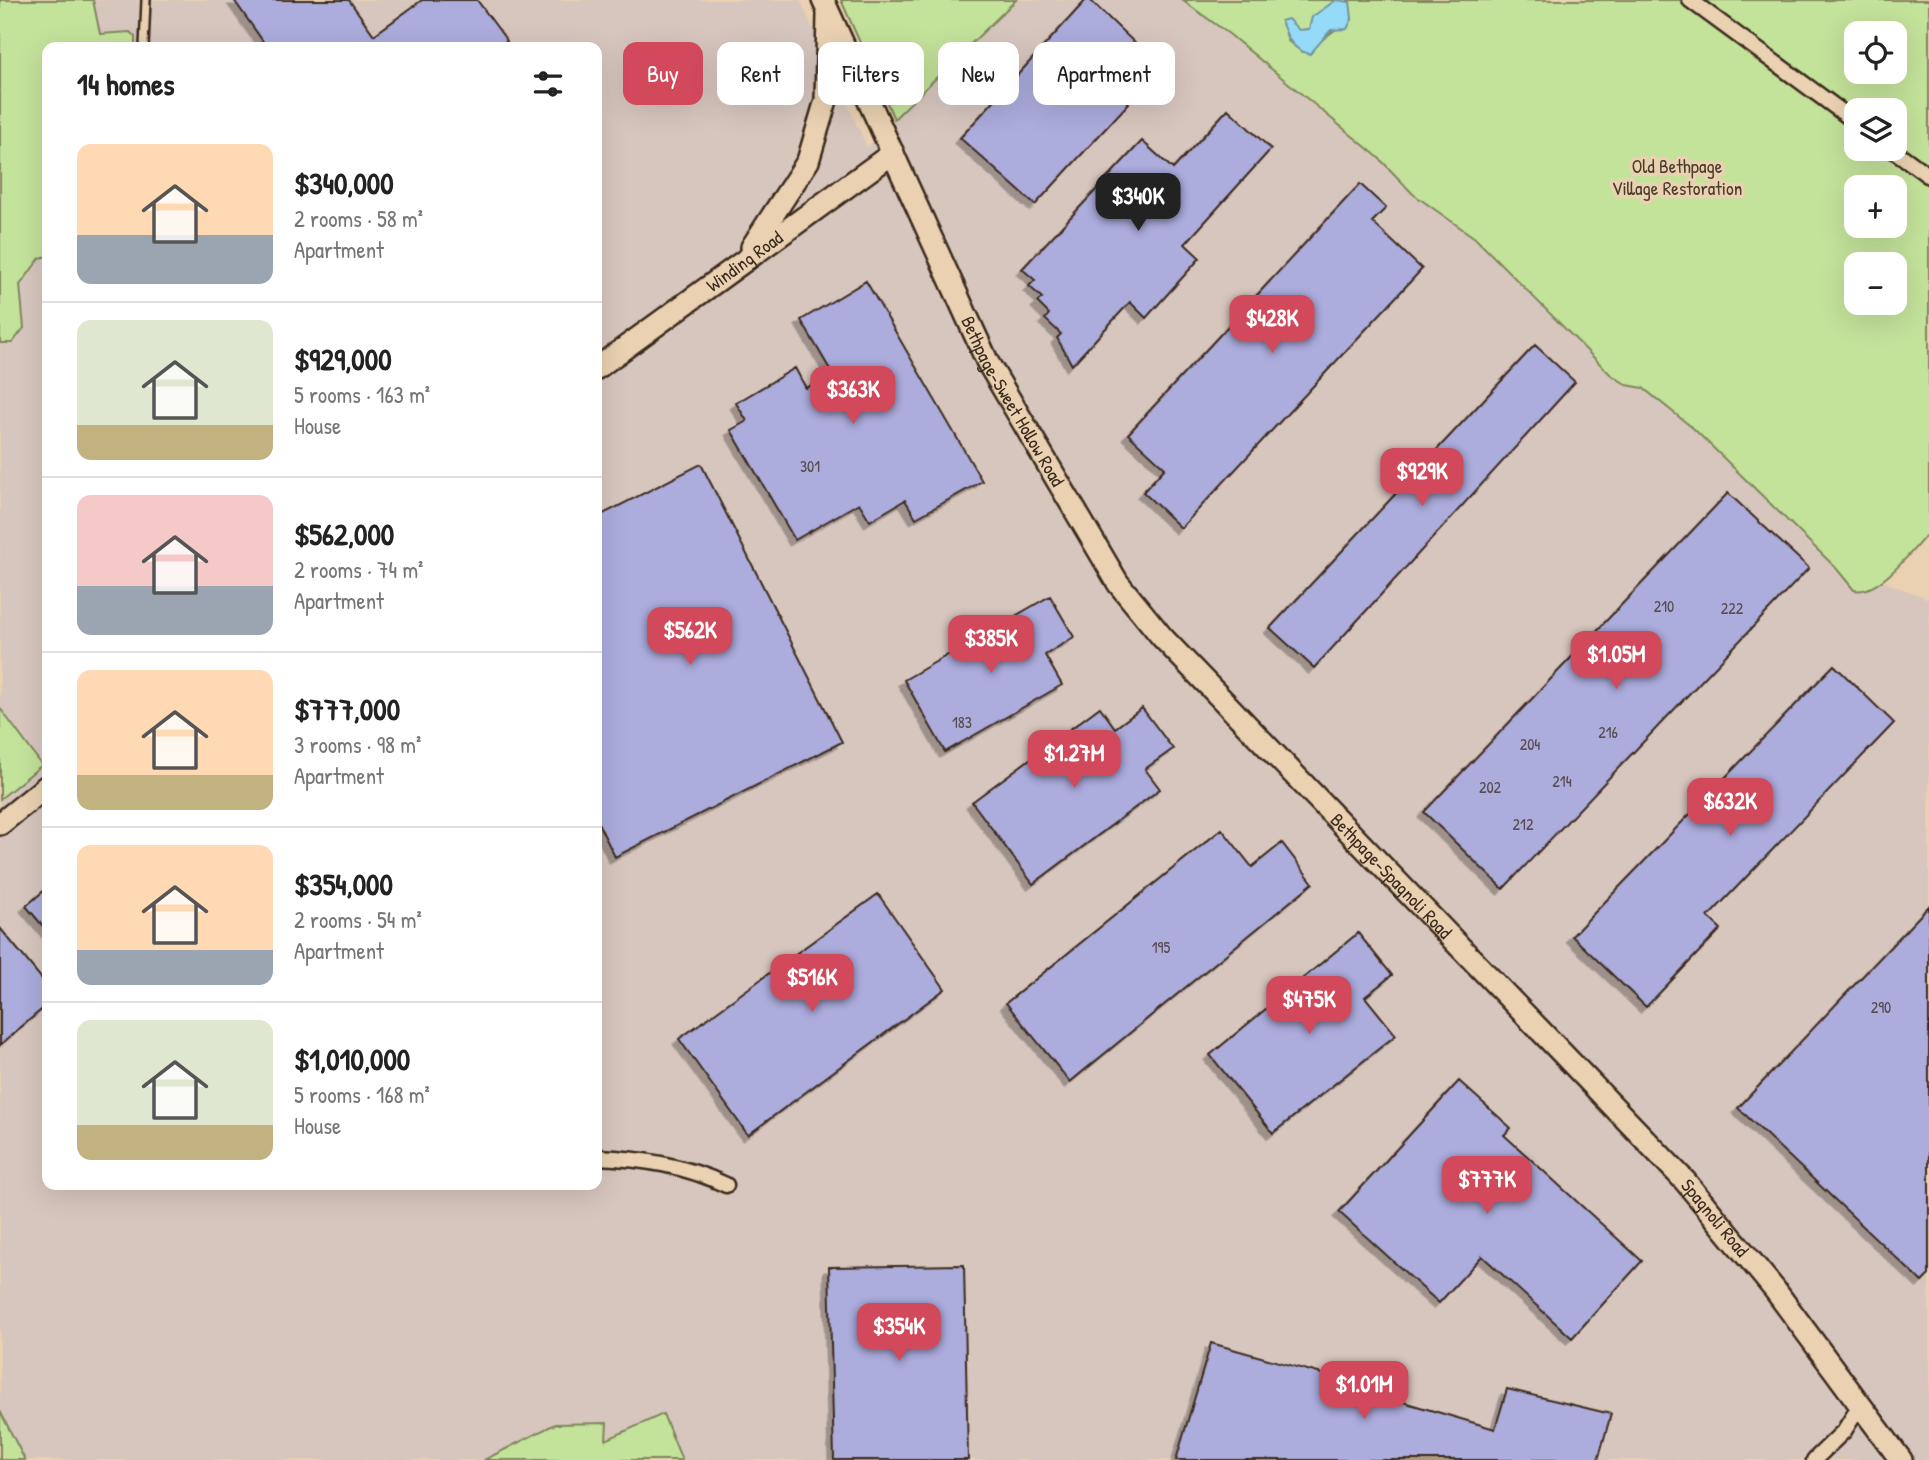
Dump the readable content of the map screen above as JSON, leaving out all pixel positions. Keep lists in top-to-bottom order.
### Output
{
  "streets": {
    "main road": [
      "Winding Road",
      "Bethpage-Sweet Hollow Road",
      "Bethpage-Spagnoli Road",
      "Spagnoli Road"
    ]
  },
  "crossings": [
    ["Winding Road", "Bethpage-Sweet Hollow Road"],
    ["Bethpage-Sweet Hollow Road", "Bethpage-Spagnoli Road"],
    ["Bethpage-Spagnoli Road", "Spagnoli Road"]
  ],
  "parks": ["Old Bethpage Village Restoration"],
  "house_numbers": [
    "301",
    "210",
    "222",
    "183",
    "216",
    "204",
    "214",
    "202",
    "212",
    "195",
    "290"
  ],
  "page": {
    "map_buttons": ["+", "−"],
    "chip": [
      "Buy",
      "Rent",
      "Filters",
      "New",
      "Apartment"
    ],
    "heading": "14 homes",
    "list": [
      {
        "name": "$340,000",
        "note": "2 rooms · 58 m² · Apartment"
      },
      {
        "name": "$929,000",
        "note": "5 rooms · 163 m² · House"
      },
      {
        "name": "$562,000",
        "note": "2 rooms · 74 m² · Apartment"
      },
      {
        "name": "$777,000",
        "note": "3 rooms · 98 m² · Apartment"
      },
      {
        "name": "$354,000",
        "note": "2 rooms · 54 m² · Apartment"
      },
      {
        "name": "$1,010,000",
        "note": "5 rooms · 168 m² · House"
      }
    ],
    "price": [
      "$340K",
      "$428K",
      "$363K",
      "$929K",
      "$562K",
      "$385K",
      "$1.05M",
      "$1.27M",
      "$632K",
      "$516K",
      "$475K",
      "$777K",
      "$354K",
      "$1.01M"
    ]
  }
}
